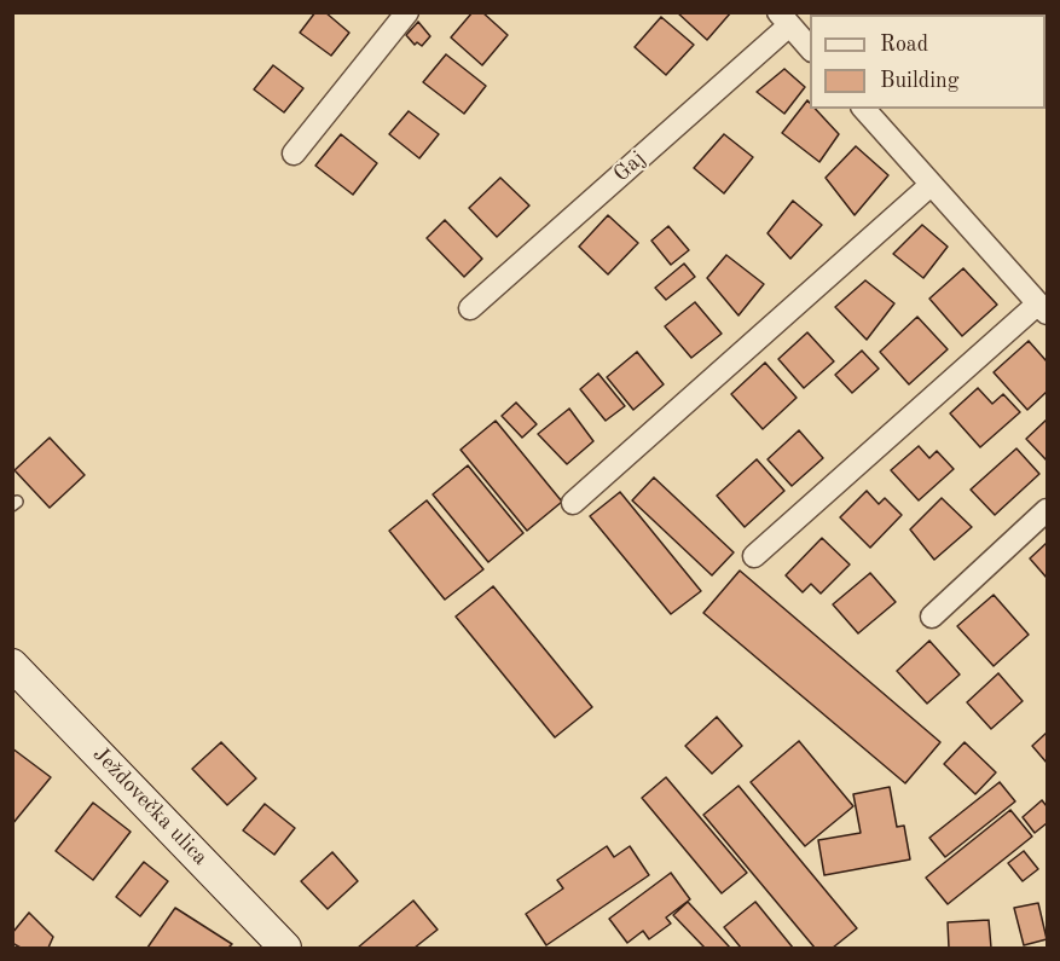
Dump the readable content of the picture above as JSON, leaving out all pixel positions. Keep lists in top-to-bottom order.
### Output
{
  "streets": {
    "main road": ["Ježdovečka ulica"],
    "street": ["Gaj"]
  },
  "legend": ["Road", "Building"]
}
